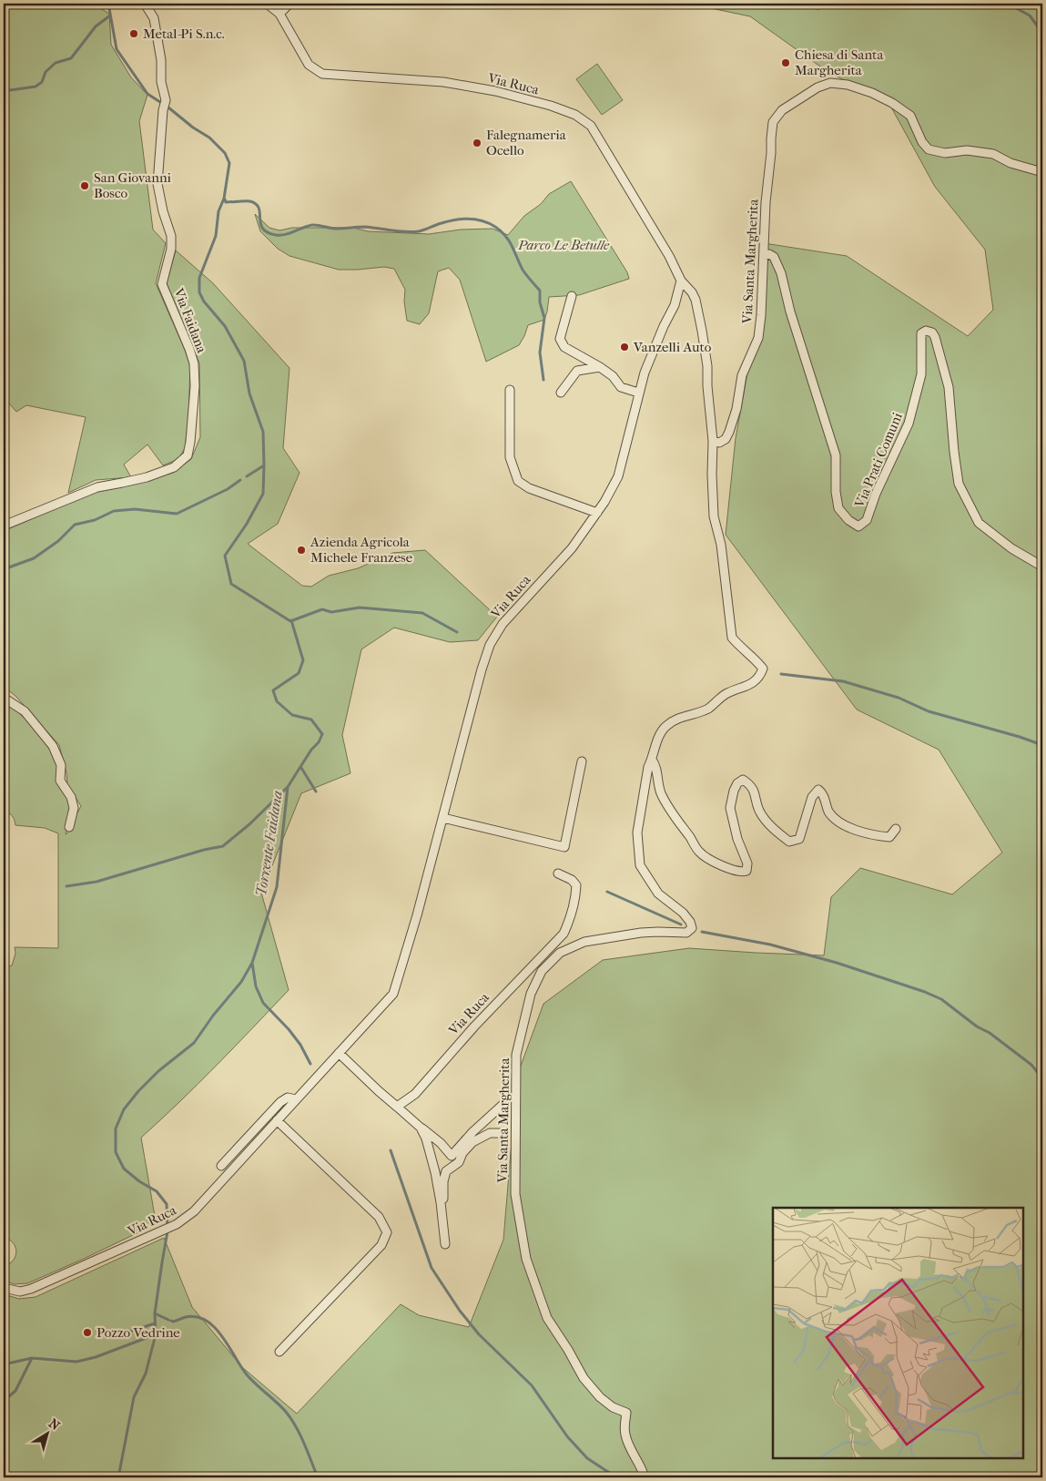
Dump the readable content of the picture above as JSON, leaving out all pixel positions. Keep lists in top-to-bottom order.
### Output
{
  "streets": {
    "street": [
      "Via Ruca",
      "Via Santa Margherita",
      "Via Faidana",
      "Via Prati Comuni"
    ]
  },
  "crossings": [
    ["Via Ruca", "Via Santa Margherita"],
    ["Via Santa Margherita", "Via Prati Comuni"]
  ],
  "water": ["Torrente Faidana"],
  "parks": ["Parco Le Betulle"],
  "places": [
    "Metal-Pi S.n.c.",
    "Chiesa di Santa Margherita",
    "Falegnameria Ocello",
    "San Giovanni Bosco",
    "Vanzelli Auto",
    "Azienda Agricola Michele Franzese",
    "Pozzo Vedrine"
  ],
  "north": "top right"
}
